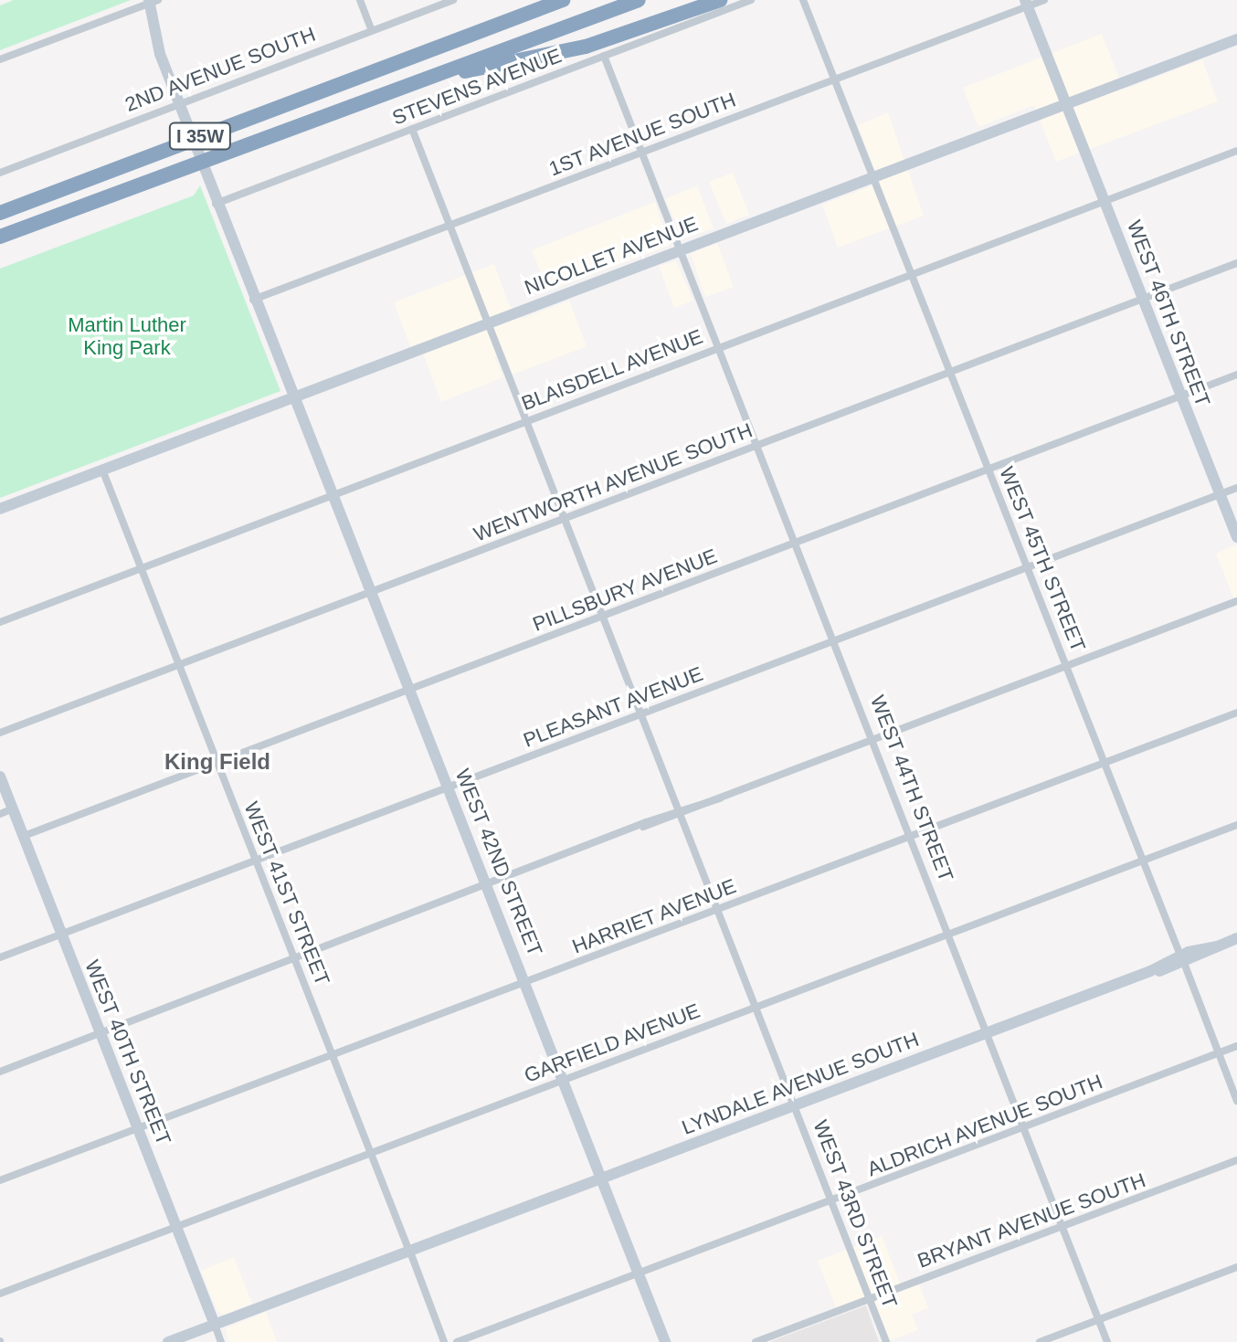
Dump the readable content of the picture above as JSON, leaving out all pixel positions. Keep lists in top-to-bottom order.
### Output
{
  "streets": {
    "highway": ["I 35W"],
    "main road": [
      "NICOLLET AVENUE",
      "WEST 46TH STREET",
      "WEST 42ND STREET",
      "WEST 40TH STREET",
      "LYNDALE AVENUE SOUTH"
    ],
    "street": [
      "2ND AVENUE SOUTH",
      "STEVENS AVENUE",
      "1ST AVENUE SOUTH",
      "BLAISDELL AVENUE",
      "WENTWORTH AVENUE SOUTH",
      "WEST 45TH STREET",
      "PILLSBURY AVENUE",
      "PLEASANT AVENUE",
      "WEST 44TH STREET",
      "WEST 41ST STREET",
      "HARRIET AVENUE",
      "GARFIELD AVENUE",
      "ALDRICH AVENUE SOUTH",
      "WEST 43RD STREET",
      "BRYANT AVENUE SOUTH"
    ]
  },
  "crossings": [
    ["2ND AVENUE SOUTH", "WEST 42ND STREET"],
    ["STEVENS AVENUE", "WEST 44TH STREET"],
    ["STEVENS AVENUE", "WEST 42ND STREET"],
    ["STEVENS AVENUE", "WEST 43RD STREET"],
    ["1ST AVENUE SOUTH", "WEST 46TH STREET"],
    ["1ST AVENUE SOUTH", "WEST 45TH STREET"],
    ["1ST AVENUE SOUTH", "WEST 44TH STREET"],
    ["1ST AVENUE SOUTH", "WEST 42ND STREET"],
    ["1ST AVENUE SOUTH", "WEST 43RD STREET"],
    ["NICOLLET AVENUE", "WEST 46TH STREET"],
    ["NICOLLET AVENUE", "WEST 45TH STREET"],
    ["NICOLLET AVENUE", "WEST 44TH STREET"],
    ["NICOLLET AVENUE", "WEST 42ND STREET"],
    ["NICOLLET AVENUE", "WEST 41ST STREET"],
    ["NICOLLET AVENUE", "WEST 43RD STREET"],
    ["WEST 46TH STREET", "BLAISDELL AVENUE"],
    ["WEST 46TH STREET", "WENTWORTH AVENUE SOUTH"],
    ["WEST 46TH STREET", "PILLSBURY AVENUE"],
    ["WEST 46TH STREET", "PLEASANT AVENUE"],
    ["BLAISDELL AVENUE", "WEST 45TH STREET"],
    ["BLAISDELL AVENUE", "WEST 44TH STREET"],
    ["BLAISDELL AVENUE", "WEST 42ND STREET"],
    ["BLAISDELL AVENUE", "WEST 41ST STREET"],
    ["BLAISDELL AVENUE", "WEST 43RD STREET"],
    ["WENTWORTH AVENUE SOUTH", "WEST 45TH STREET"],
    ["WENTWORTH AVENUE SOUTH", "WEST 44TH STREET"],
    ["WENTWORTH AVENUE SOUTH", "WEST 42ND STREET"],
    ["WENTWORTH AVENUE SOUTH", "WEST 41ST STREET"],
    ["WENTWORTH AVENUE SOUTH", "WEST 43RD STREET"],
    ["WEST 45TH STREET", "PILLSBURY AVENUE"],
    ["WEST 45TH STREET", "PLEASANT AVENUE"],
    ["WEST 45TH STREET", "HARRIET AVENUE"],
    ["WEST 45TH STREET", "GARFIELD AVENUE"],
    ["WEST 45TH STREET", "LYNDALE AVENUE SOUTH"],
    ["WEST 45TH STREET", "ALDRICH AVENUE SOUTH"],
    ["PILLSBURY AVENUE", "WEST 44TH STREET"],
    ["PILLSBURY AVENUE", "WEST 42ND STREET"],
    ["PILLSBURY AVENUE", "WEST 41ST STREET"],
    ["PILLSBURY AVENUE", "WEST 40TH STREET"],
    ["PILLSBURY AVENUE", "WEST 43RD STREET"],
    ["PLEASANT AVENUE", "WEST 44TH STREET"],
    ["PLEASANT AVENUE", "WEST 42ND STREET"],
    ["PLEASANT AVENUE", "WEST 41ST STREET"],
    ["PLEASANT AVENUE", "WEST 40TH STREET"],
    ["PLEASANT AVENUE", "WEST 43RD STREET"],
    ["WEST 44TH STREET", "HARRIET AVENUE"],
    ["WEST 44TH STREET", "GARFIELD AVENUE"],
    ["WEST 44TH STREET", "LYNDALE AVENUE SOUTH"],
    ["WEST 44TH STREET", "ALDRICH AVENUE SOUTH"],
    ["WEST 44TH STREET", "BRYANT AVENUE SOUTH"],
    ["WEST 42ND STREET", "HARRIET AVENUE"],
    ["WEST 42ND STREET", "GARFIELD AVENUE"],
    ["WEST 42ND STREET", "LYNDALE AVENUE SOUTH"],
    ["WEST 42ND STREET", "ALDRICH AVENUE SOUTH"],
    ["WEST 41ST STREET", "HARRIET AVENUE"],
    ["WEST 41ST STREET", "GARFIELD AVENUE"],
    ["WEST 41ST STREET", "LYNDALE AVENUE SOUTH"],
    ["HARRIET AVENUE", "WEST 40TH STREET"],
    ["HARRIET AVENUE", "WEST 43RD STREET"],
    ["GARFIELD AVENUE", "WEST 40TH STREET"],
    ["GARFIELD AVENUE", "WEST 43RD STREET"],
    ["WEST 40TH STREET", "LYNDALE AVENUE SOUTH"],
    ["LYNDALE AVENUE SOUTH", "WEST 43RD STREET"],
    ["ALDRICH AVENUE SOUTH", "WEST 43RD STREET"],
    ["WEST 43RD STREET", "BRYANT AVENUE SOUTH"]
  ],
  "districts": ["King Field"],
  "parks": ["Martin Luther King Park"]
}
